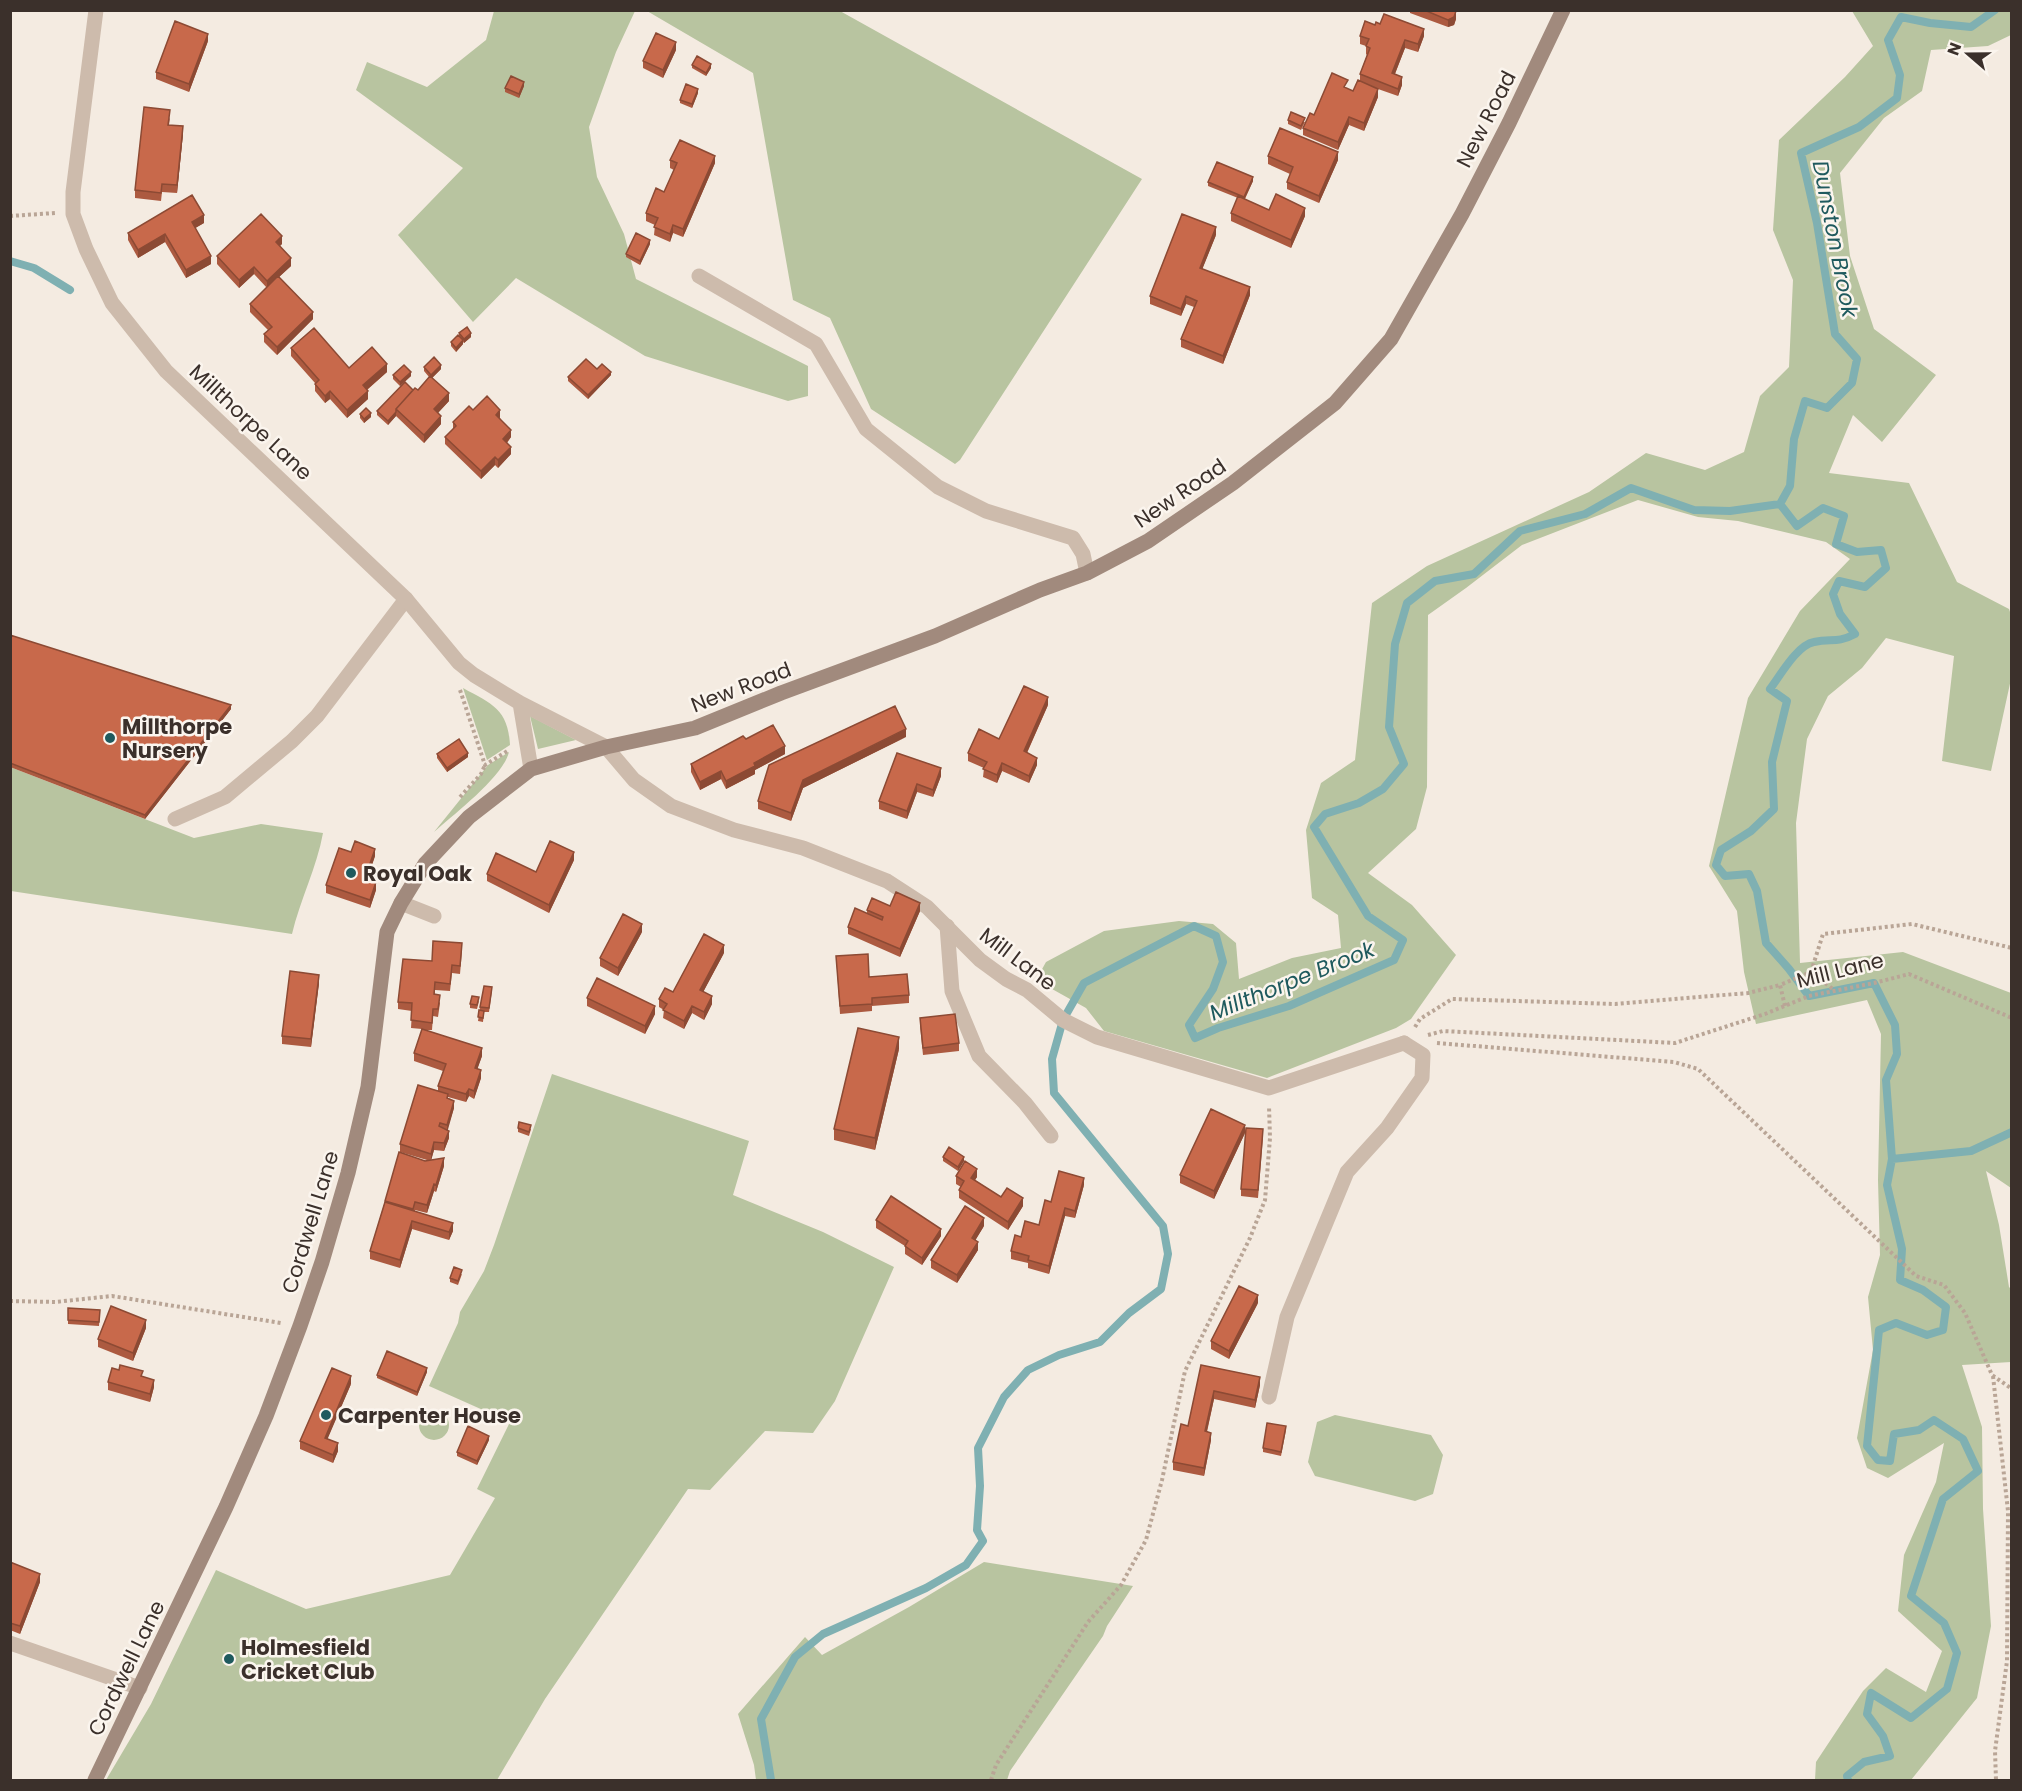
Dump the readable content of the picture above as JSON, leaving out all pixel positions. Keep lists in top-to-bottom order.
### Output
{
  "streets": {
    "main road": ["New Road", "Cordwell Lane"],
    "street": ["Millthorpe Lane", "Mill Lane"]
  },
  "crossings": [
    ["New Road", "Millthorpe Lane"],
    ["New Road", "Mill Lane"],
    ["New Road", "Cordwell Lane"],
    ["Millthorpe Lane", "Mill Lane"],
    ["Millthorpe Lane", "Cordwell Lane"],
    ["Mill Lane", "Cordwell Lane"]
  ],
  "water": ["Dunston Brook", "Millthorpe Brook"],
  "places": [
    "Millthorpe Nursery",
    "Royal Oak",
    "Carpenter House",
    "Holmesfield Cricket Club"
  ],
  "north": "left"
}
